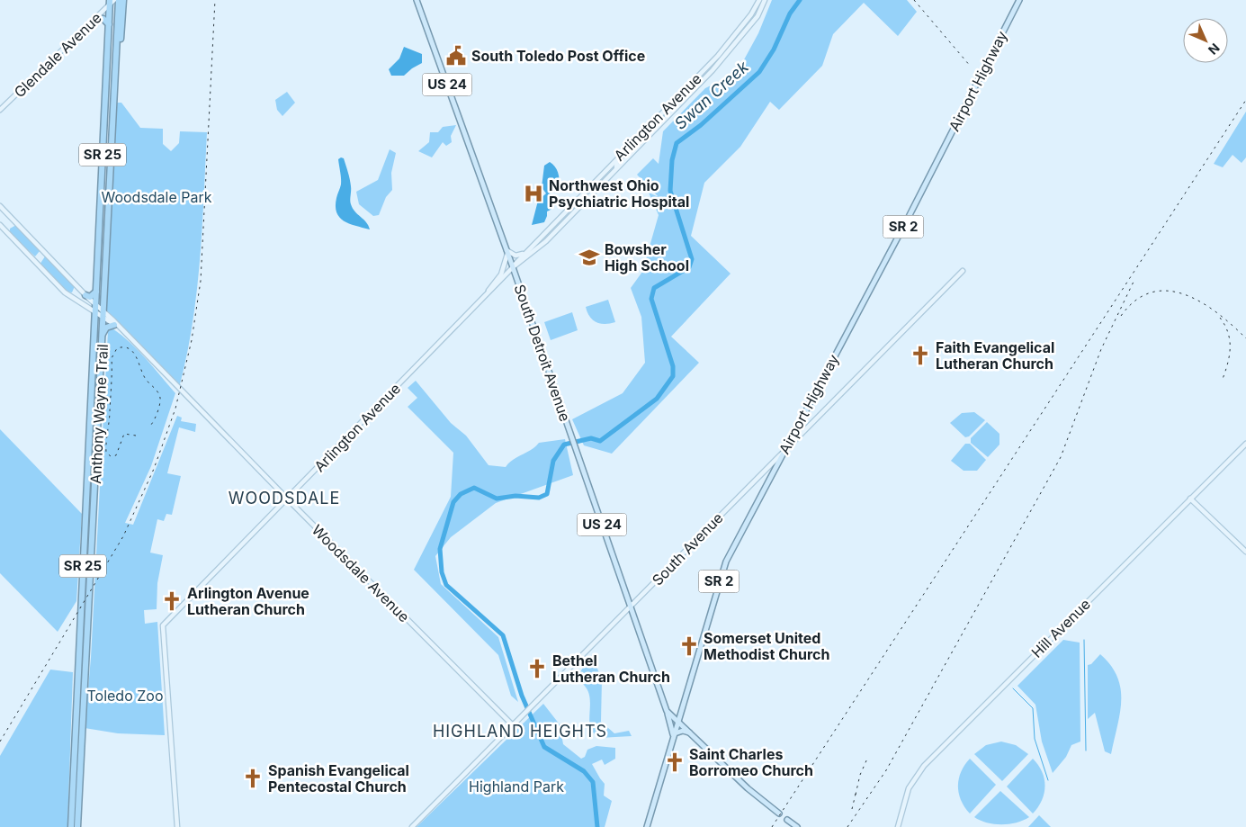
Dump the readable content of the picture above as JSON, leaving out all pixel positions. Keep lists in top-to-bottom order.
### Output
{
  "streets": {
    "highway": ["SR 25", "Anthony Wayne Trail"],
    "main road": [
      "Airport Highway",
      "US 24",
      "SR 2",
      "South Detroit Avenue"
    ],
    "street": [
      "Glendale Avenue",
      "Arlington Avenue",
      "South Avenue",
      "Woodsdale Avenue",
      "Hill Avenue"
    ]
  },
  "crossings": [
    ["Glendale Avenue", "Anthony Wayne Trail"],
    ["Airport Highway", "US 24"],
    ["Airport Highway", "South Avenue"],
    ["US 24", "South Detroit Avenue"],
    ["Arlington Avenue", "South Detroit Avenue"],
    ["Arlington Avenue", "Woodsdale Avenue"],
    ["South Detroit Avenue", "South Avenue"],
    ["Anthony Wayne Trail", "Woodsdale Avenue"],
    ["South Avenue", "Woodsdale Avenue"]
  ],
  "districts": ["WOODSDALE", "HIGHLAND HEIGHTS"],
  "water": ["Swan Creek"],
  "parks": ["Woodsdale Park", "Toledo Zoo", "Highland Park"],
  "places": {
    "public building": ["South Toledo Post Office"],
    "hospital": ["Northwest Ohio Psychiatric Hospital"],
    "school or university": ["Bowsher High School"],
    "church": [
      "Faith Evangelical Lutheran Church",
      "Arlington Avenue Lutheran Church",
      "Somerset United Methodist Church",
      "Bethel Lutheran Church",
      "Saint Charles Borromeo Church",
      "Spanish Evangelical Pentecostal Church"
    ]
  },
  "north": "bottom right"
}
